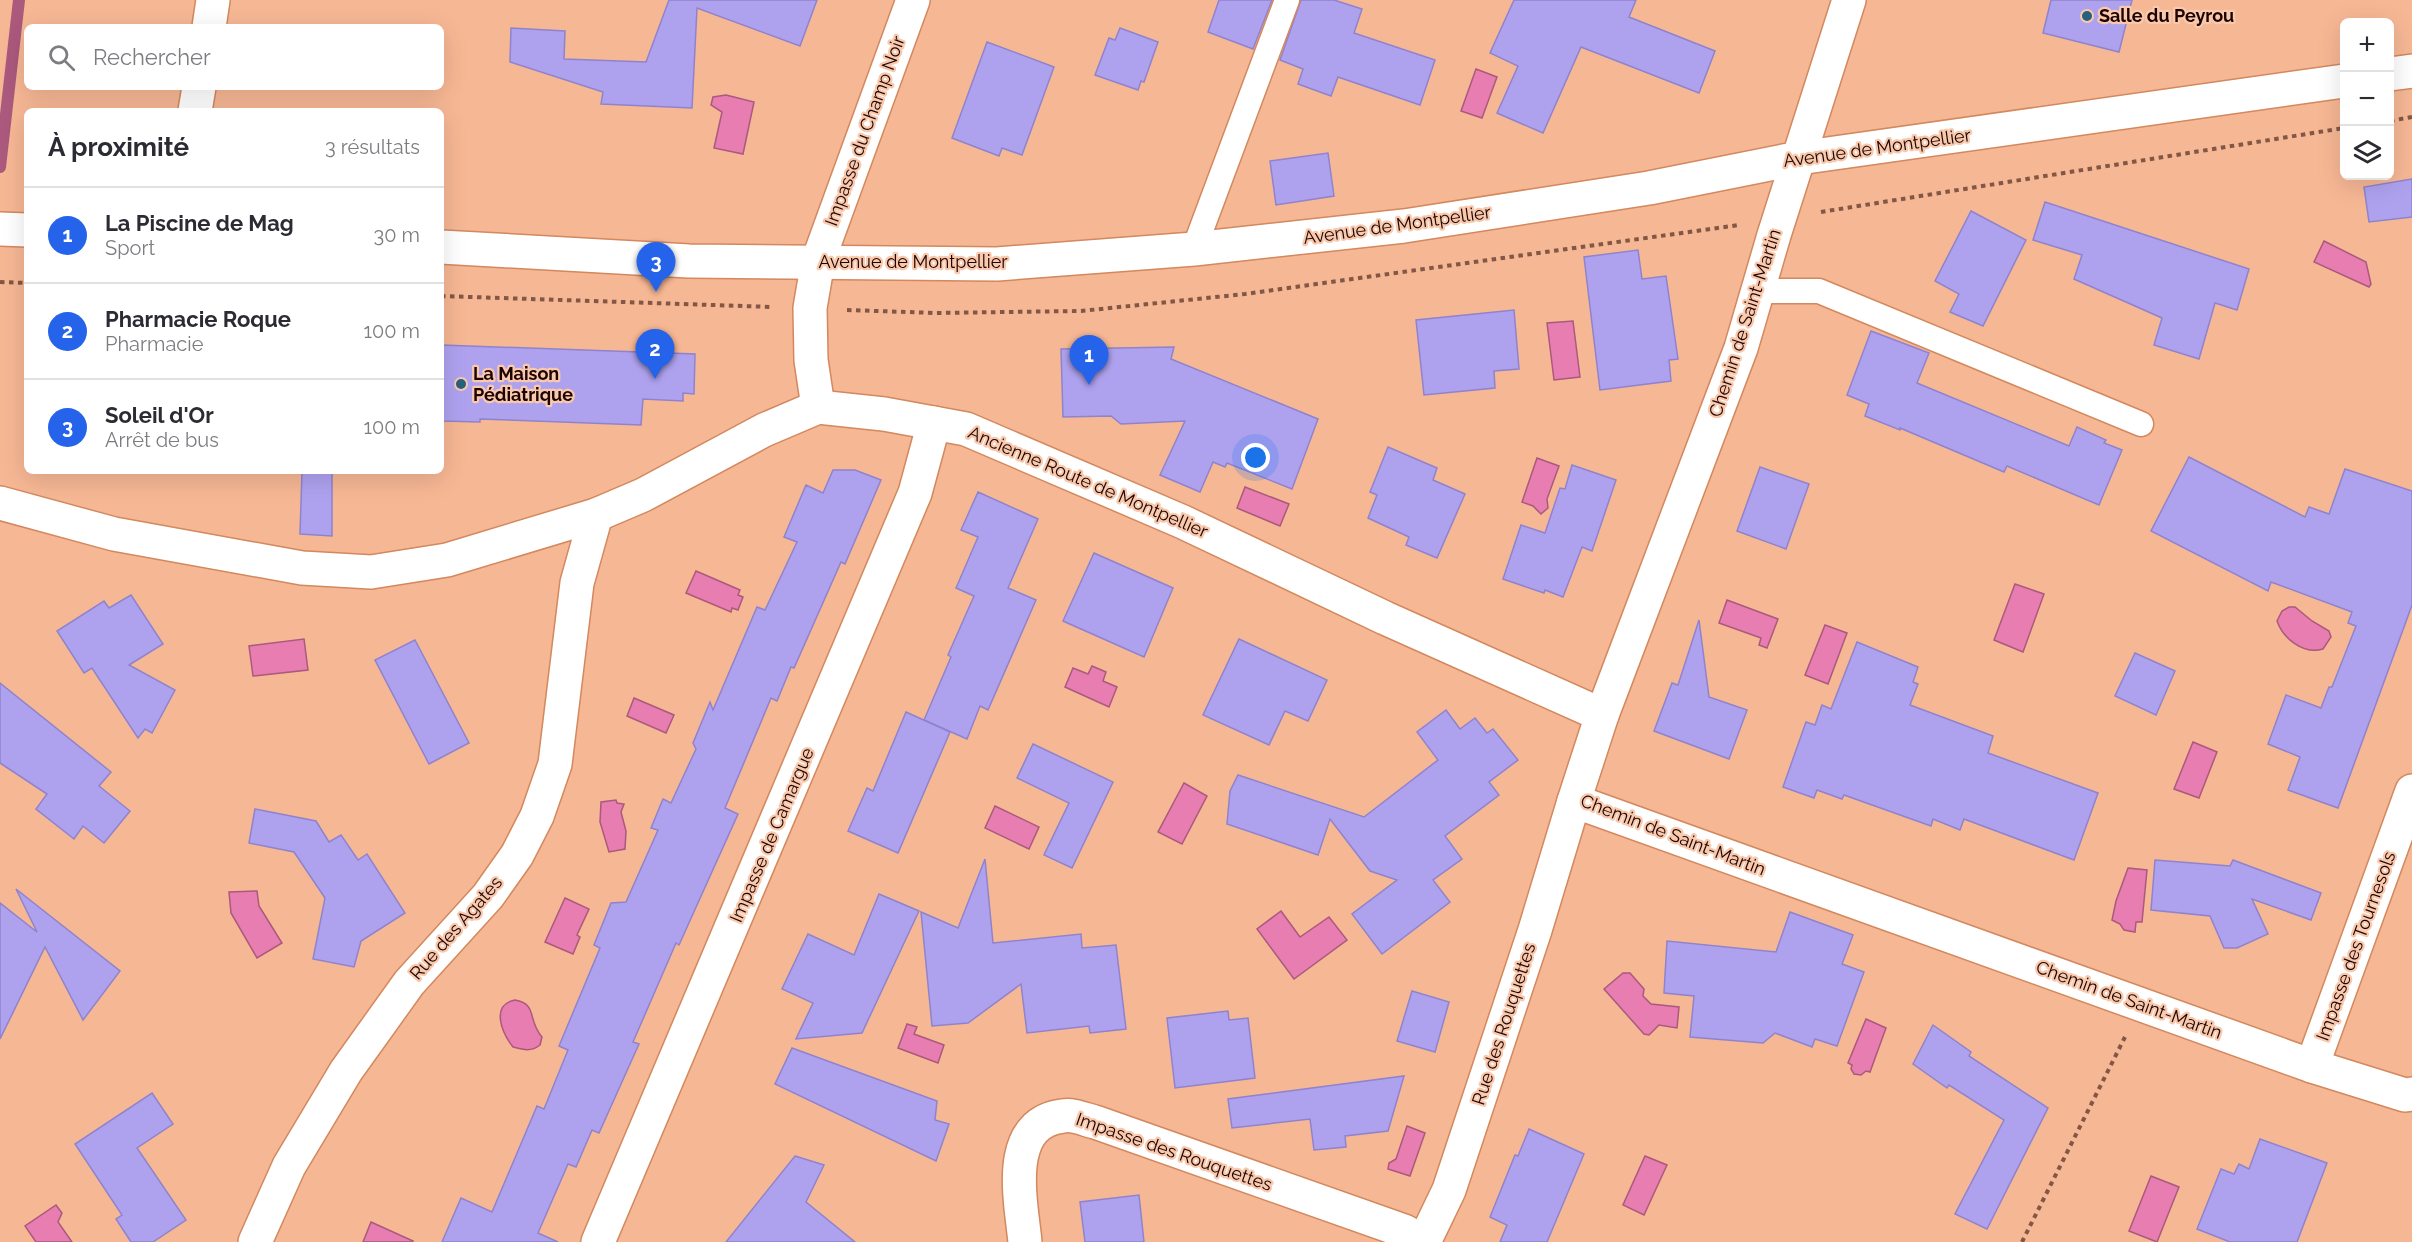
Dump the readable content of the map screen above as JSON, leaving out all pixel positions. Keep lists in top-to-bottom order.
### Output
{
  "streets": {
    "street": [
      "Impasse du Champ Noir",
      "Avenue de Montpellier",
      "Chemin de Saint-Martin",
      "Ancienne Route de Montpellier",
      "Impasse de Camargue",
      "Rue des Agates",
      "Impasse des Tournesols",
      "Rue des Rouquettes",
      "Impasse des Rouquettes"
    ]
  },
  "crossings": [
    ["Impasse du Champ Noir", "Avenue de Montpellier"],
    ["Impasse du Champ Noir", "Ancienne Route de Montpellier"],
    ["Avenue de Montpellier", "Chemin de Saint-Martin"],
    ["Chemin de Saint-Martin", "Ancienne Route de Montpellier"],
    ["Chemin de Saint-Martin", "Impasse des Tournesols"],
    ["Chemin de Saint-Martin", "Rue des Rouquettes"],
    ["Ancienne Route de Montpellier", "Impasse de Camargue"],
    ["Ancienne Route de Montpellier", "Rue des Agates"],
    ["Rue des Rouquettes", "Impasse des Rouquettes"]
  ],
  "places": ["Salle du Peyrou", "La Maison Pédiatrique"],
  "page": {
    "map_buttons": ["+", "−"],
    "search": "Rechercher",
    "heading": ["À proximité", "3 résultats"],
    "list": [
      {
        "mark": "1",
        "name": "La Piscine de Mag",
        "note": "Sport",
        "value": "30 m"
      },
      {
        "mark": "2",
        "name": "Pharmacie Roque",
        "note": "Pharmacie",
        "value": "100 m"
      },
      {
        "mark": "3",
        "name": "Soleil d'Or",
        "note": "Arrêt de bus",
        "value": "100 m"
      }
    ],
    "pins": ["3", "2", "1"]
  }
}
